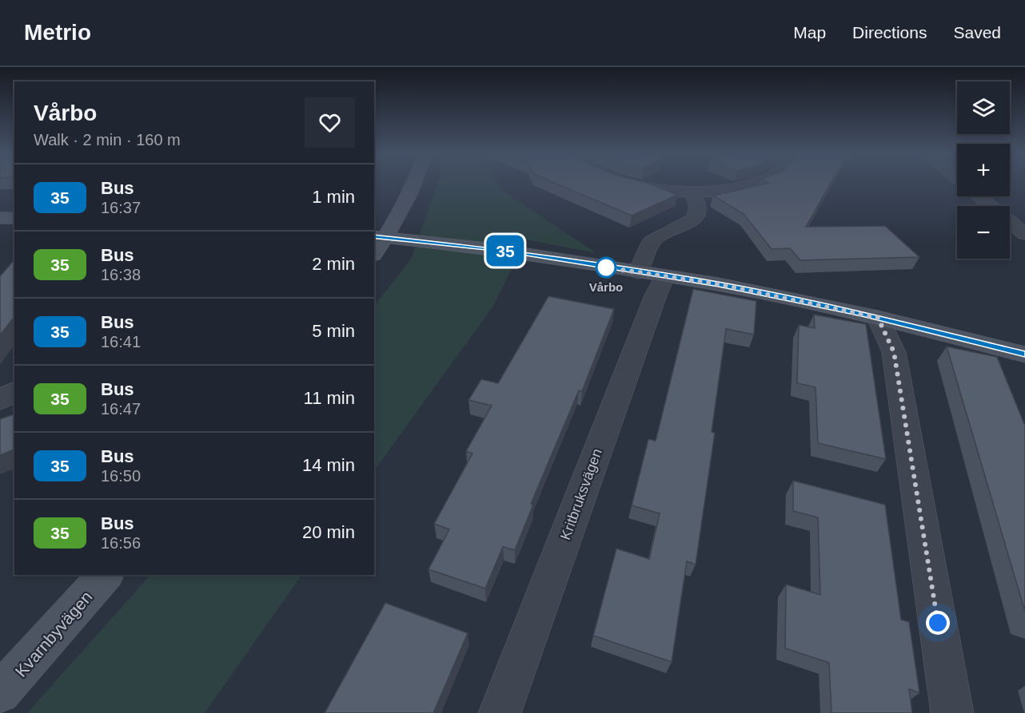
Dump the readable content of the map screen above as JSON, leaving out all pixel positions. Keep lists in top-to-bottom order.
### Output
{
  "streets": {
    "street": ["Kritbruksvägen", "Kvarnbyvägen"]
  },
  "places": ["Vårbo"],
  "lines": ["bus line 35"],
  "page": {
    "header": "Metrio",
    "nav": ["Map", "Directions", "Saved"],
    "on_map": "35",
    "map_buttons": ["+", "−"],
    "heading": ["Vårbo", "Walk · 2 min · 160 m"],
    "list": [
      {
        "mark": "35",
        "name": "Bus",
        "note": "16:37",
        "value": "1 min"
      },
      {
        "mark": "35",
        "name": "Bus",
        "note": "16:38",
        "value": "2 min"
      },
      {
        "mark": "35",
        "name": "Bus",
        "note": "16:41",
        "value": "5 min"
      },
      {
        "mark": "35",
        "name": "Bus",
        "note": "16:47",
        "value": "11 min"
      },
      {
        "mark": "35",
        "name": "Bus",
        "note": "16:50",
        "value": "14 min"
      },
      {
        "mark": "35",
        "name": "Bus",
        "note": "16:56",
        "value": "20 min"
      }
    ]
  }
}
